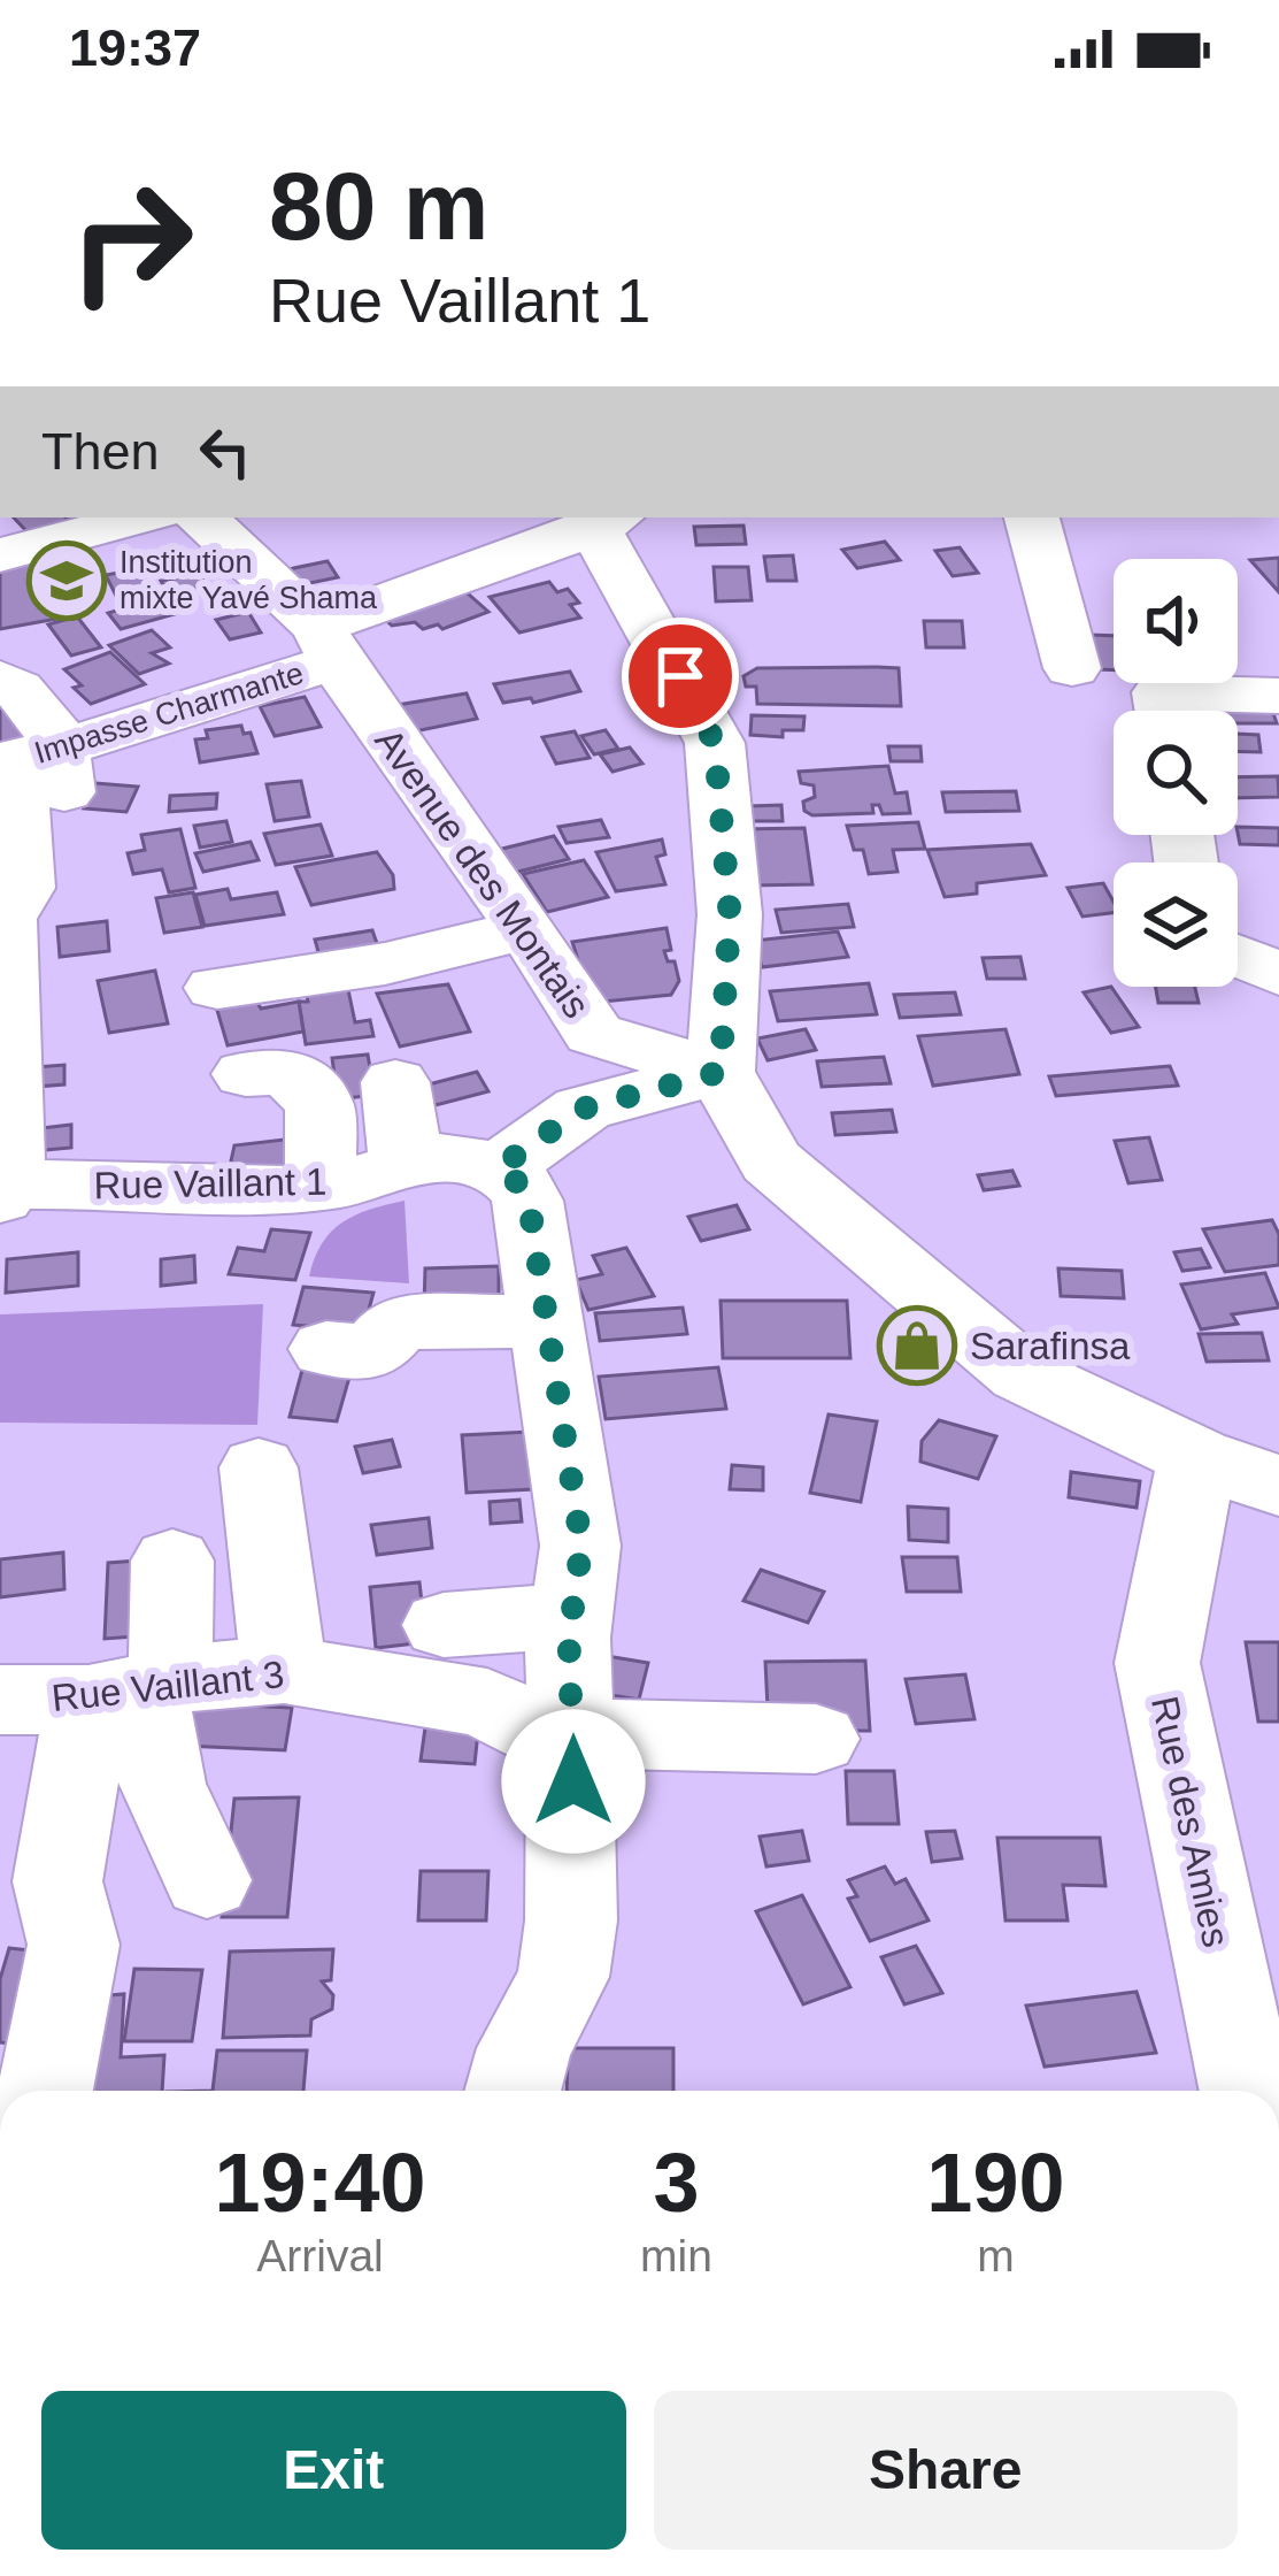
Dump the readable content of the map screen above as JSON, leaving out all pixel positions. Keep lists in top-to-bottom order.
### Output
{
  "streets": {
    "street": [
      "Impasse Charmante",
      "Avenue des Montais",
      "Rue Vaillant 1",
      "Rue Vaillant 3",
      "Rue des Amies"
    ]
  },
  "crossings": [
    ["Impasse Charmante", "Avenue des Montais"]
  ],
  "places": {
    "school or university": ["Institution mixte Yavé Shama"],
    "shop": ["Sarafinsa"]
  },
  "page": {
    "status": "19:37",
    "turn": ["80 m", "Rue Vaillant 1"],
    "then": "Then",
    "eta": [
      "19:40",
      "Arrival",
      "3",
      "min",
      "190",
      "m"
    ],
    "buttons": ["Exit", "Share"]
  }
}
